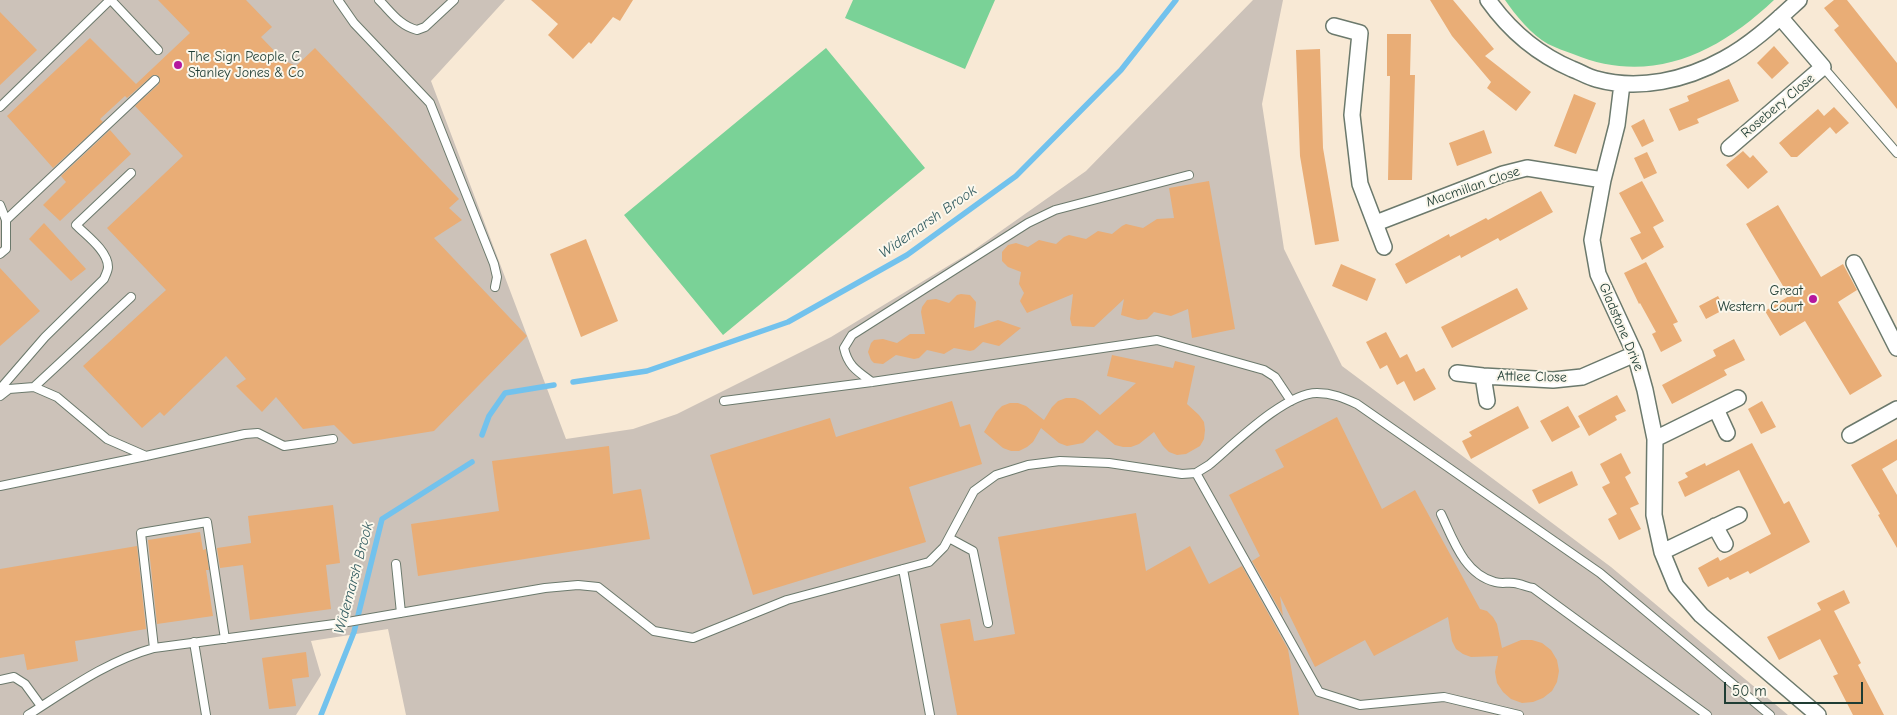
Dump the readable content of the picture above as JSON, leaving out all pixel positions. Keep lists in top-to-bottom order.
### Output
{
  "streets": {
    "street": [
      "Rosebery Close",
      "Macmillan Close",
      "Gladstone Drive",
      "Attlee Close"
    ]
  },
  "crossings": [
    ["Macmillan Close", "Gladstone Drive"],
    ["Gladstone Drive", "Attlee Close"]
  ],
  "water": ["Widemarsh Brook"],
  "places": ["The Sign People, C Stanley Jones & Co", "Great Western Court"],
  "scale_bar": "50 m"
}
